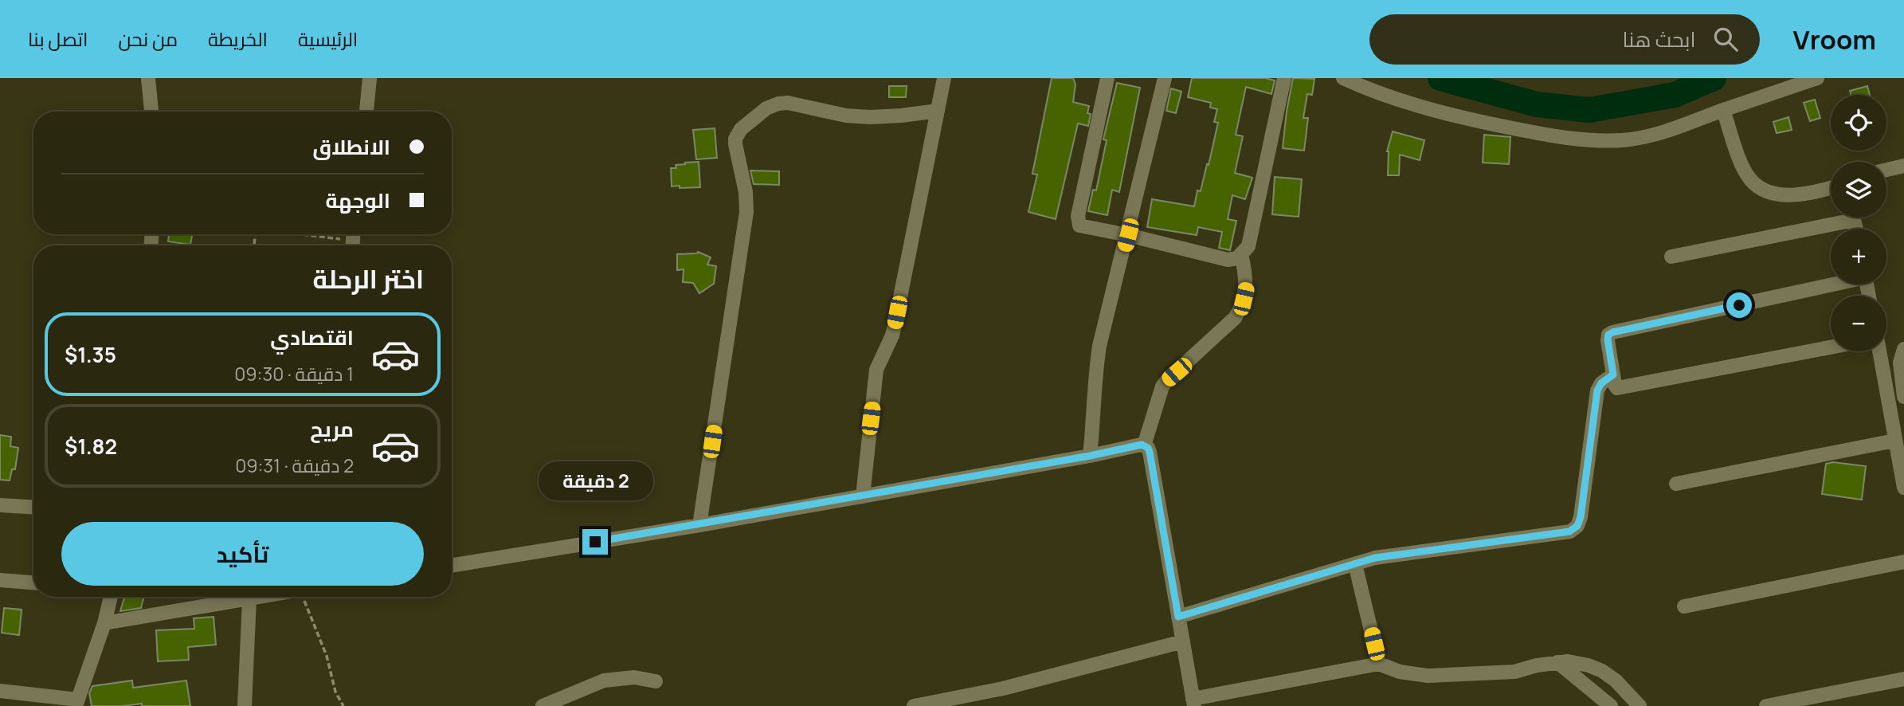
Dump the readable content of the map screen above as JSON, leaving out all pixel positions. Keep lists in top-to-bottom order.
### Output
{
  "page": {
    "header": "Vroom",
    "search": "ابحث هنا",
    "nav": [
      "الرئيسية",
      "الخريطة",
      "من نحن",
      "اتصل بنا"
    ],
    "map_buttons": ["+", "−"],
    "banner": ["الانطلاق", "الوجهة"],
    "heading": "اختر الرحلة",
    "list": [
      {
        "name": "اقتصادي",
        "note": "1 دقيقة · 09:30",
        "value": "$1.35"
      },
      {
        "name": "مريح",
        "note": "2 دقيقة · 09:31",
        "value": "$1.82"
      }
    ],
    "bubble": "2 دقيقة",
    "buttons": "تأكيد"
  }
}
